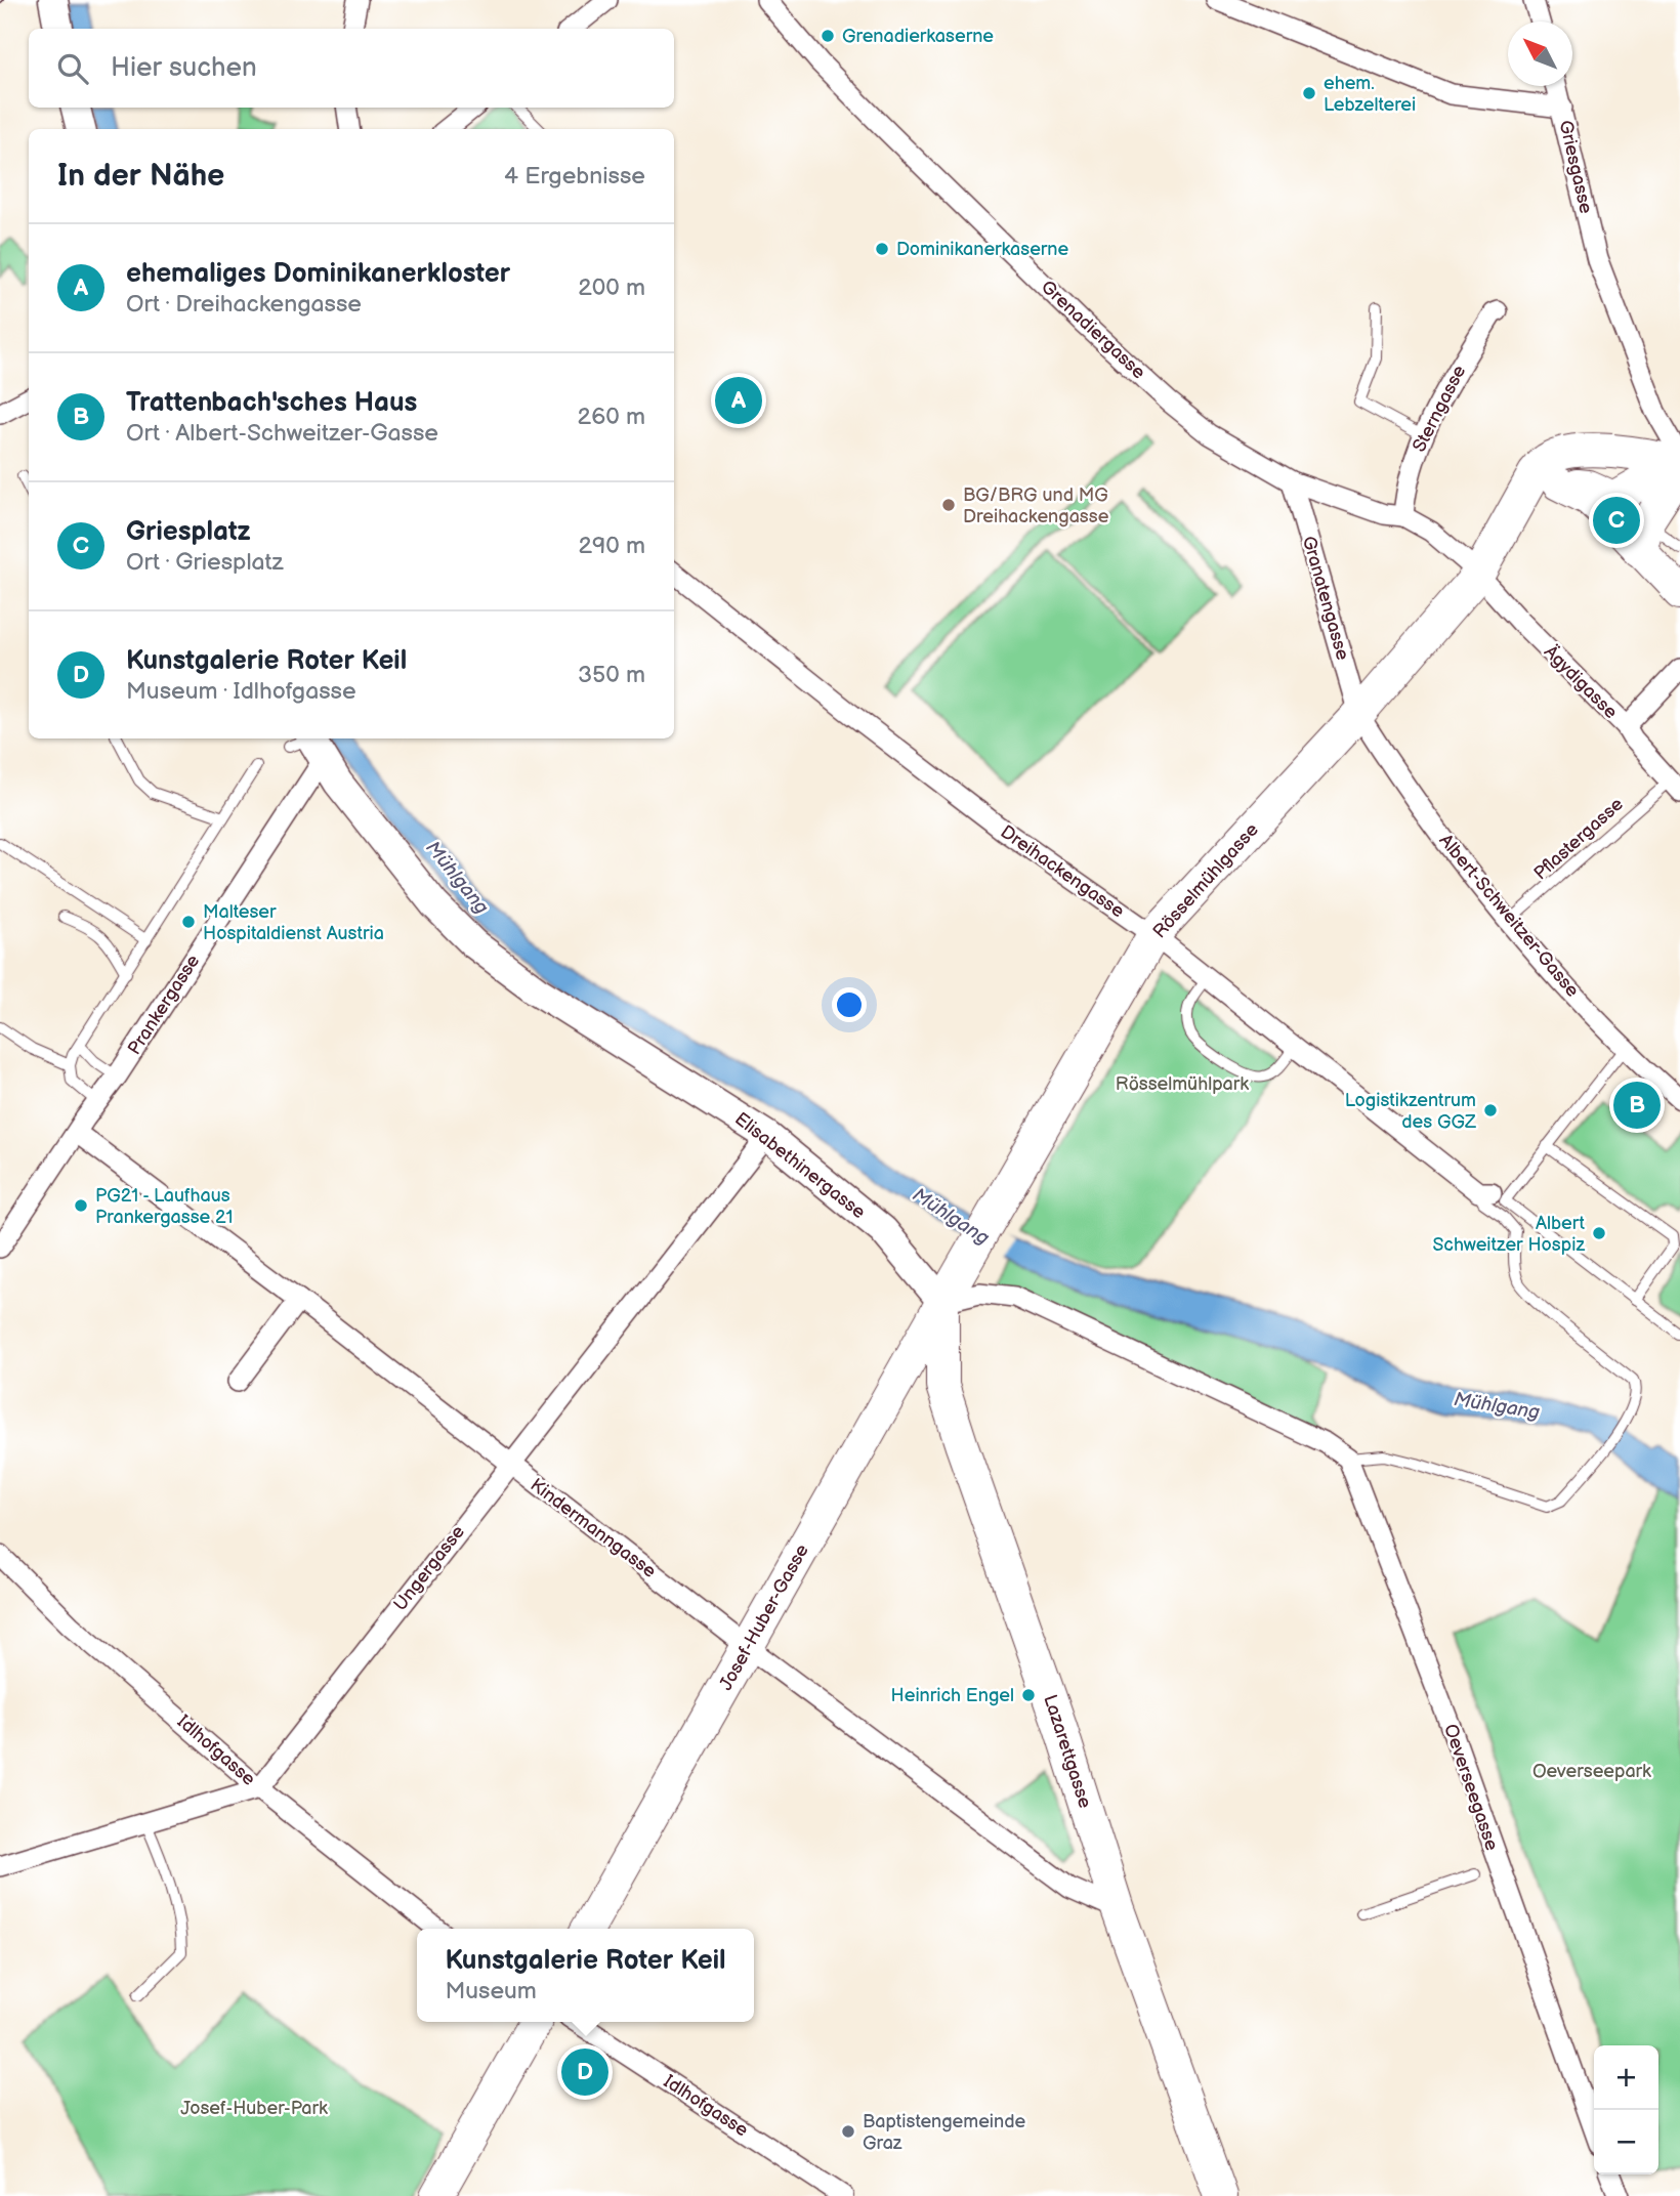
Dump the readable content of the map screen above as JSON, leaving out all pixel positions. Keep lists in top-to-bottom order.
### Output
{
  "streets": {
    "main road": [
      "Rösselmühlgasse",
      "Elisabethinergasse",
      "Josef-Huber-Gasse",
      "Lazarettgasse"
    ],
    "street": [
      "Griesgasse",
      "Grenadiergasse",
      "Sterngasse",
      "Granatengasse",
      "Ägydigasse",
      "Dreihackengasse",
      "Albert-Schweitzer-Gasse",
      "Prankergasse",
      "Kindermanngasse",
      "Ungergasse",
      "Idlhofgasse",
      "Oeverseegasse"
    ],
    "lane": ["Pflastergasse"]
  },
  "crossings": [
    ["Grenadiergasse", "Sterngasse"],
    ["Grenadiergasse", "Granatengasse"],
    ["Grenadiergasse", "Ägydigasse"],
    ["Grenadiergasse", "Rösselmühlgasse"],
    ["Granatengasse", "Rösselmühlgasse"],
    ["Granatengasse", "Albert-Schweitzer-Gasse"],
    ["Ägydigasse", "Pflastergasse"],
    ["Ägydigasse", "Rösselmühlgasse"],
    ["Pflastergasse", "Albert-Schweitzer-Gasse"],
    ["Dreihackengasse", "Rösselmühlgasse"],
    ["Rösselmühlgasse", "Albert-Schweitzer-Gasse"],
    ["Rösselmühlgasse", "Elisabethinergasse"],
    ["Rösselmühlgasse", "Josef-Huber-Gasse"],
    ["Rösselmühlgasse", "Lazarettgasse"],
    ["Prankergasse", "Elisabethinergasse"],
    ["Prankergasse", "Kindermanngasse"],
    ["Elisabethinergasse", "Ungergasse"],
    ["Elisabethinergasse", "Josef-Huber-Gasse"],
    ["Elisabethinergasse", "Lazarettgasse"],
    ["Kindermanngasse", "Ungergasse"],
    ["Kindermanngasse", "Josef-Huber-Gasse"],
    ["Kindermanngasse", "Lazarettgasse"],
    ["Ungergasse", "Idlhofgasse"],
    ["Josef-Huber-Gasse", "Lazarettgasse"]
  ],
  "water": ["Mühlgang"],
  "parks": ["Rösselmühlpark", "Oeverseepark", "Josef-Huber-Park"],
  "places": [
    "Grenadierkaserne",
    "ehem. Lebzelterei",
    "Dominikanerkaserne",
    "BG/BRG und MG Dreihackengasse",
    "Malteser Hospitaldienst Austria",
    "Logistikzentrum des GGZ",
    "PG21 - Laufhaus Prankergasse 21",
    "Albert Schweitzer Hospiz",
    "Heinrich Engel",
    "Baptistengemeinde Graz"
  ],
  "north": "top left",
  "page": {
    "search": "Hier suchen",
    "heading": ["In der Nähe", "4 Ergebnisse"],
    "list": [
      {
        "mark": "A",
        "name": "ehemaliges Dominikanerkloster",
        "note": "Ort · Dreihackengasse",
        "value": "200 m"
      },
      {
        "mark": "B",
        "name": "Trattenbach'sches Haus",
        "note": "Ort · Albert-Schweitzer-Gasse",
        "value": "260 m"
      },
      {
        "mark": "C",
        "name": "Griesplatz",
        "note": "Ort · Griesplatz",
        "value": "290 m"
      },
      {
        "mark": "D",
        "name": "Kunstgalerie Roter Keil",
        "note": "Museum · Idlhofgasse",
        "value": "350 m"
      }
    ],
    "pins": [
      "A",
      "C",
      "B",
      "D"
    ],
    "popup": ["Kunstgalerie Roter Keil", "Museum"],
    "map_buttons": ["+", "−"]
  }
}
